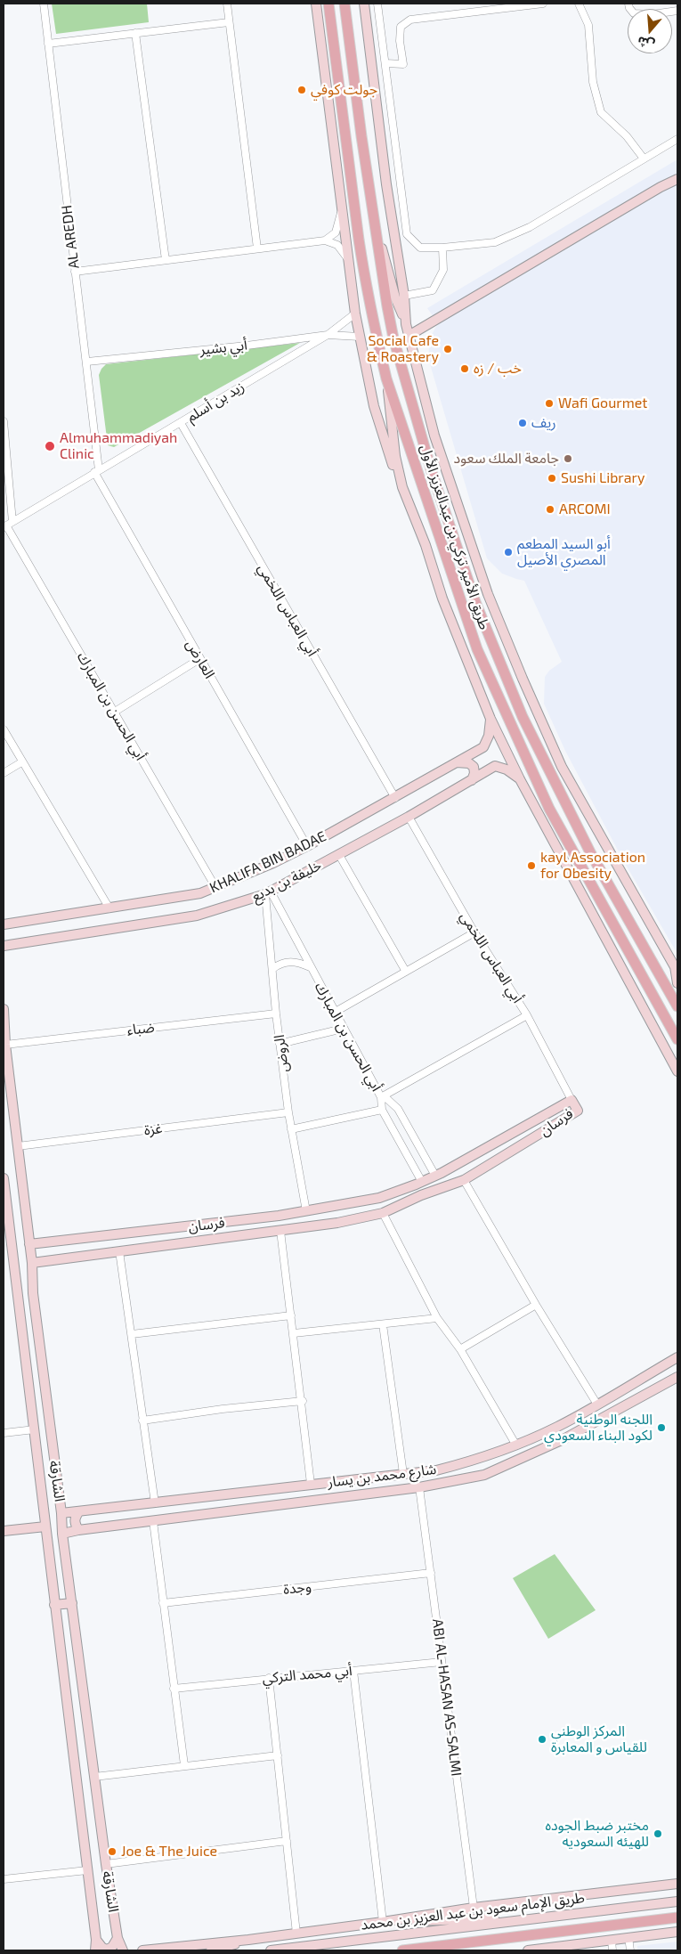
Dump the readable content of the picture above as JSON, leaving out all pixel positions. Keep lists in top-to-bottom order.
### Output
{
  "streets": {
    "main road": ["طريق الأمير تركي بن عبدالعزيز الأول", "طريق الإمام سعود بن عبد العزيز بن محمد"],
    "street": [
      "AL AREDH",
      "أبي بشير",
      "زيد بن أسلم",
      "أبي العباس اللخمي",
      "العارض",
      "أبي الحسن بن المبارك",
      "KHALIFA BIN BADAE",
      "خليفة بن بديع",
      "ضباء",
      "الروض",
      "فرسان",
      "غزة",
      "شارع محمد بن يسار",
      "الشارقة",
      "وجدة",
      "أبي محمد التركي",
      "ABI AL-HASAN AS-SALMI"
    ]
  },
  "crossings": [
    ["AL AREDH", "أبي بشير"],
    ["AL AREDH", "زيد بن أسلم"],
    ["AL AREDH", "العارض"],
    ["أبي بشير", "زيد بن أسلم"],
    ["زيد بن أسلم", "أبي العباس اللخمي"],
    ["زيد بن أسلم", "العارض"],
    ["زيد بن أسلم", "أبي الحسن بن المبارك"],
    ["أبي العباس اللخمي", "KHALIFA BIN BADAE"],
    ["أبي العباس اللخمي", "خليفة بن بديع"],
    ["أبي العباس اللخمي", "فرسان"],
    ["العارض", "KHALIFA BIN BADAE"],
    ["أبي الحسن بن المبارك", "KHALIFA BIN BADAE"],
    ["أبي الحسن بن المبارك", "خليفة بن بديع"],
    ["أبي الحسن بن المبارك", "الروض"],
    ["أبي الحسن بن المبارك", "فرسان"],
    ["خليفة بن بديع", "الروض"],
    ["ضباء", "الروض"],
    ["ضباء", "الشارقة"],
    ["الروض", "فرسان"],
    ["الروض", "غزة"],
    ["فرسان", "الشارقة"],
    ["غزة", "الشارقة"],
    ["شارع محمد بن يسار", "الشارقة"],
    ["شارع محمد بن يسار", "ABI AL-HASAN AS-SALMI"],
    ["وجدة", "ABI AL-HASAN AS-SALMI"],
    ["أبي محمد التركي", "ABI AL-HASAN AS-SALMI"]
  ],
  "places": [
    "جولت كوفي",
    "Social Cafe & Roastery",
    "خب / زه",
    "Wafi Gourmet",
    "ريف",
    "Almuhammadiyah Clinic",
    "جامعة الملك سعود",
    "Sushi Library",
    "ARCOMI",
    "أبو السيد المطعم المصري اﻷصيل",
    "kayl Association for Obesity",
    "اللجنه الوطنية لكود البناء السعودي",
    "المركز الوطني للقياس و المعابرة",
    "مختبر ضبط الجوده للهيئه السعوديه",
    "Joe & The Juice"
  ],
  "north": "bottom"
}
